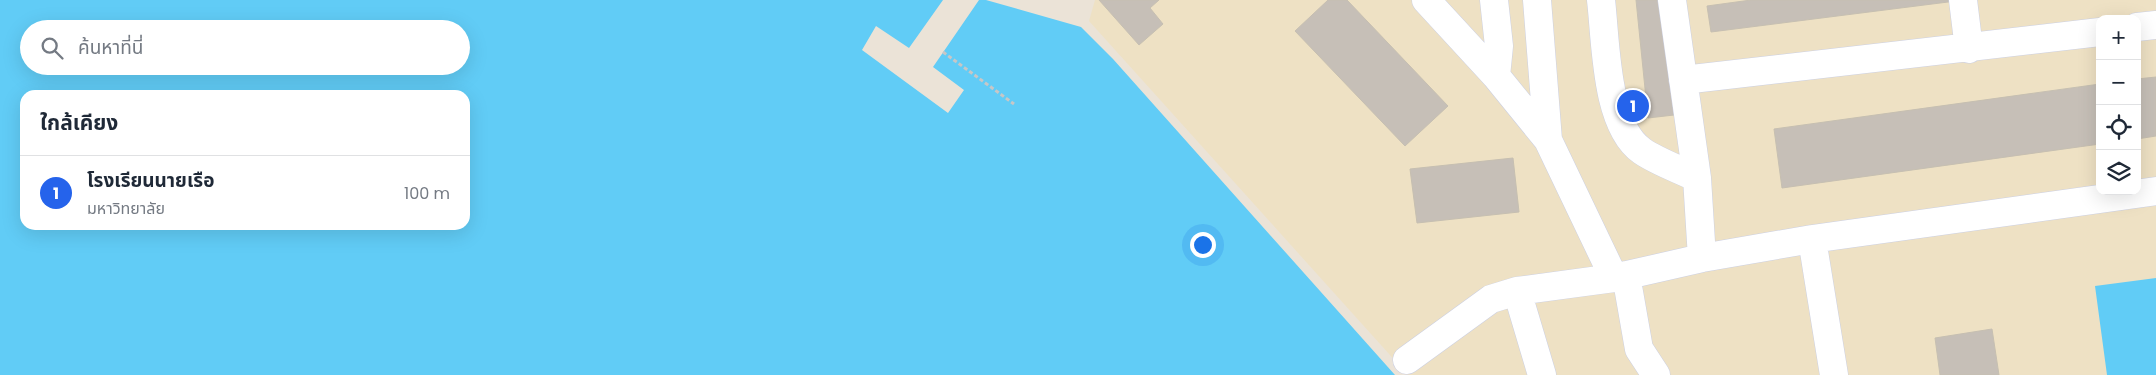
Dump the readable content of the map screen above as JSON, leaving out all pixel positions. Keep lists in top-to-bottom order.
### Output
{
  "page": {
    "map_buttons": ["+", "−"],
    "search": "ค้นหาที่นี่",
    "pins": "1",
    "heading": "ใกล้เคียง",
    "list": [
      {
        "mark": "1",
        "name": "โรงเรียนนายเรือ",
        "note": "มหาวิทยาลัย",
        "value": "100 m"
      }
    ]
  }
}
